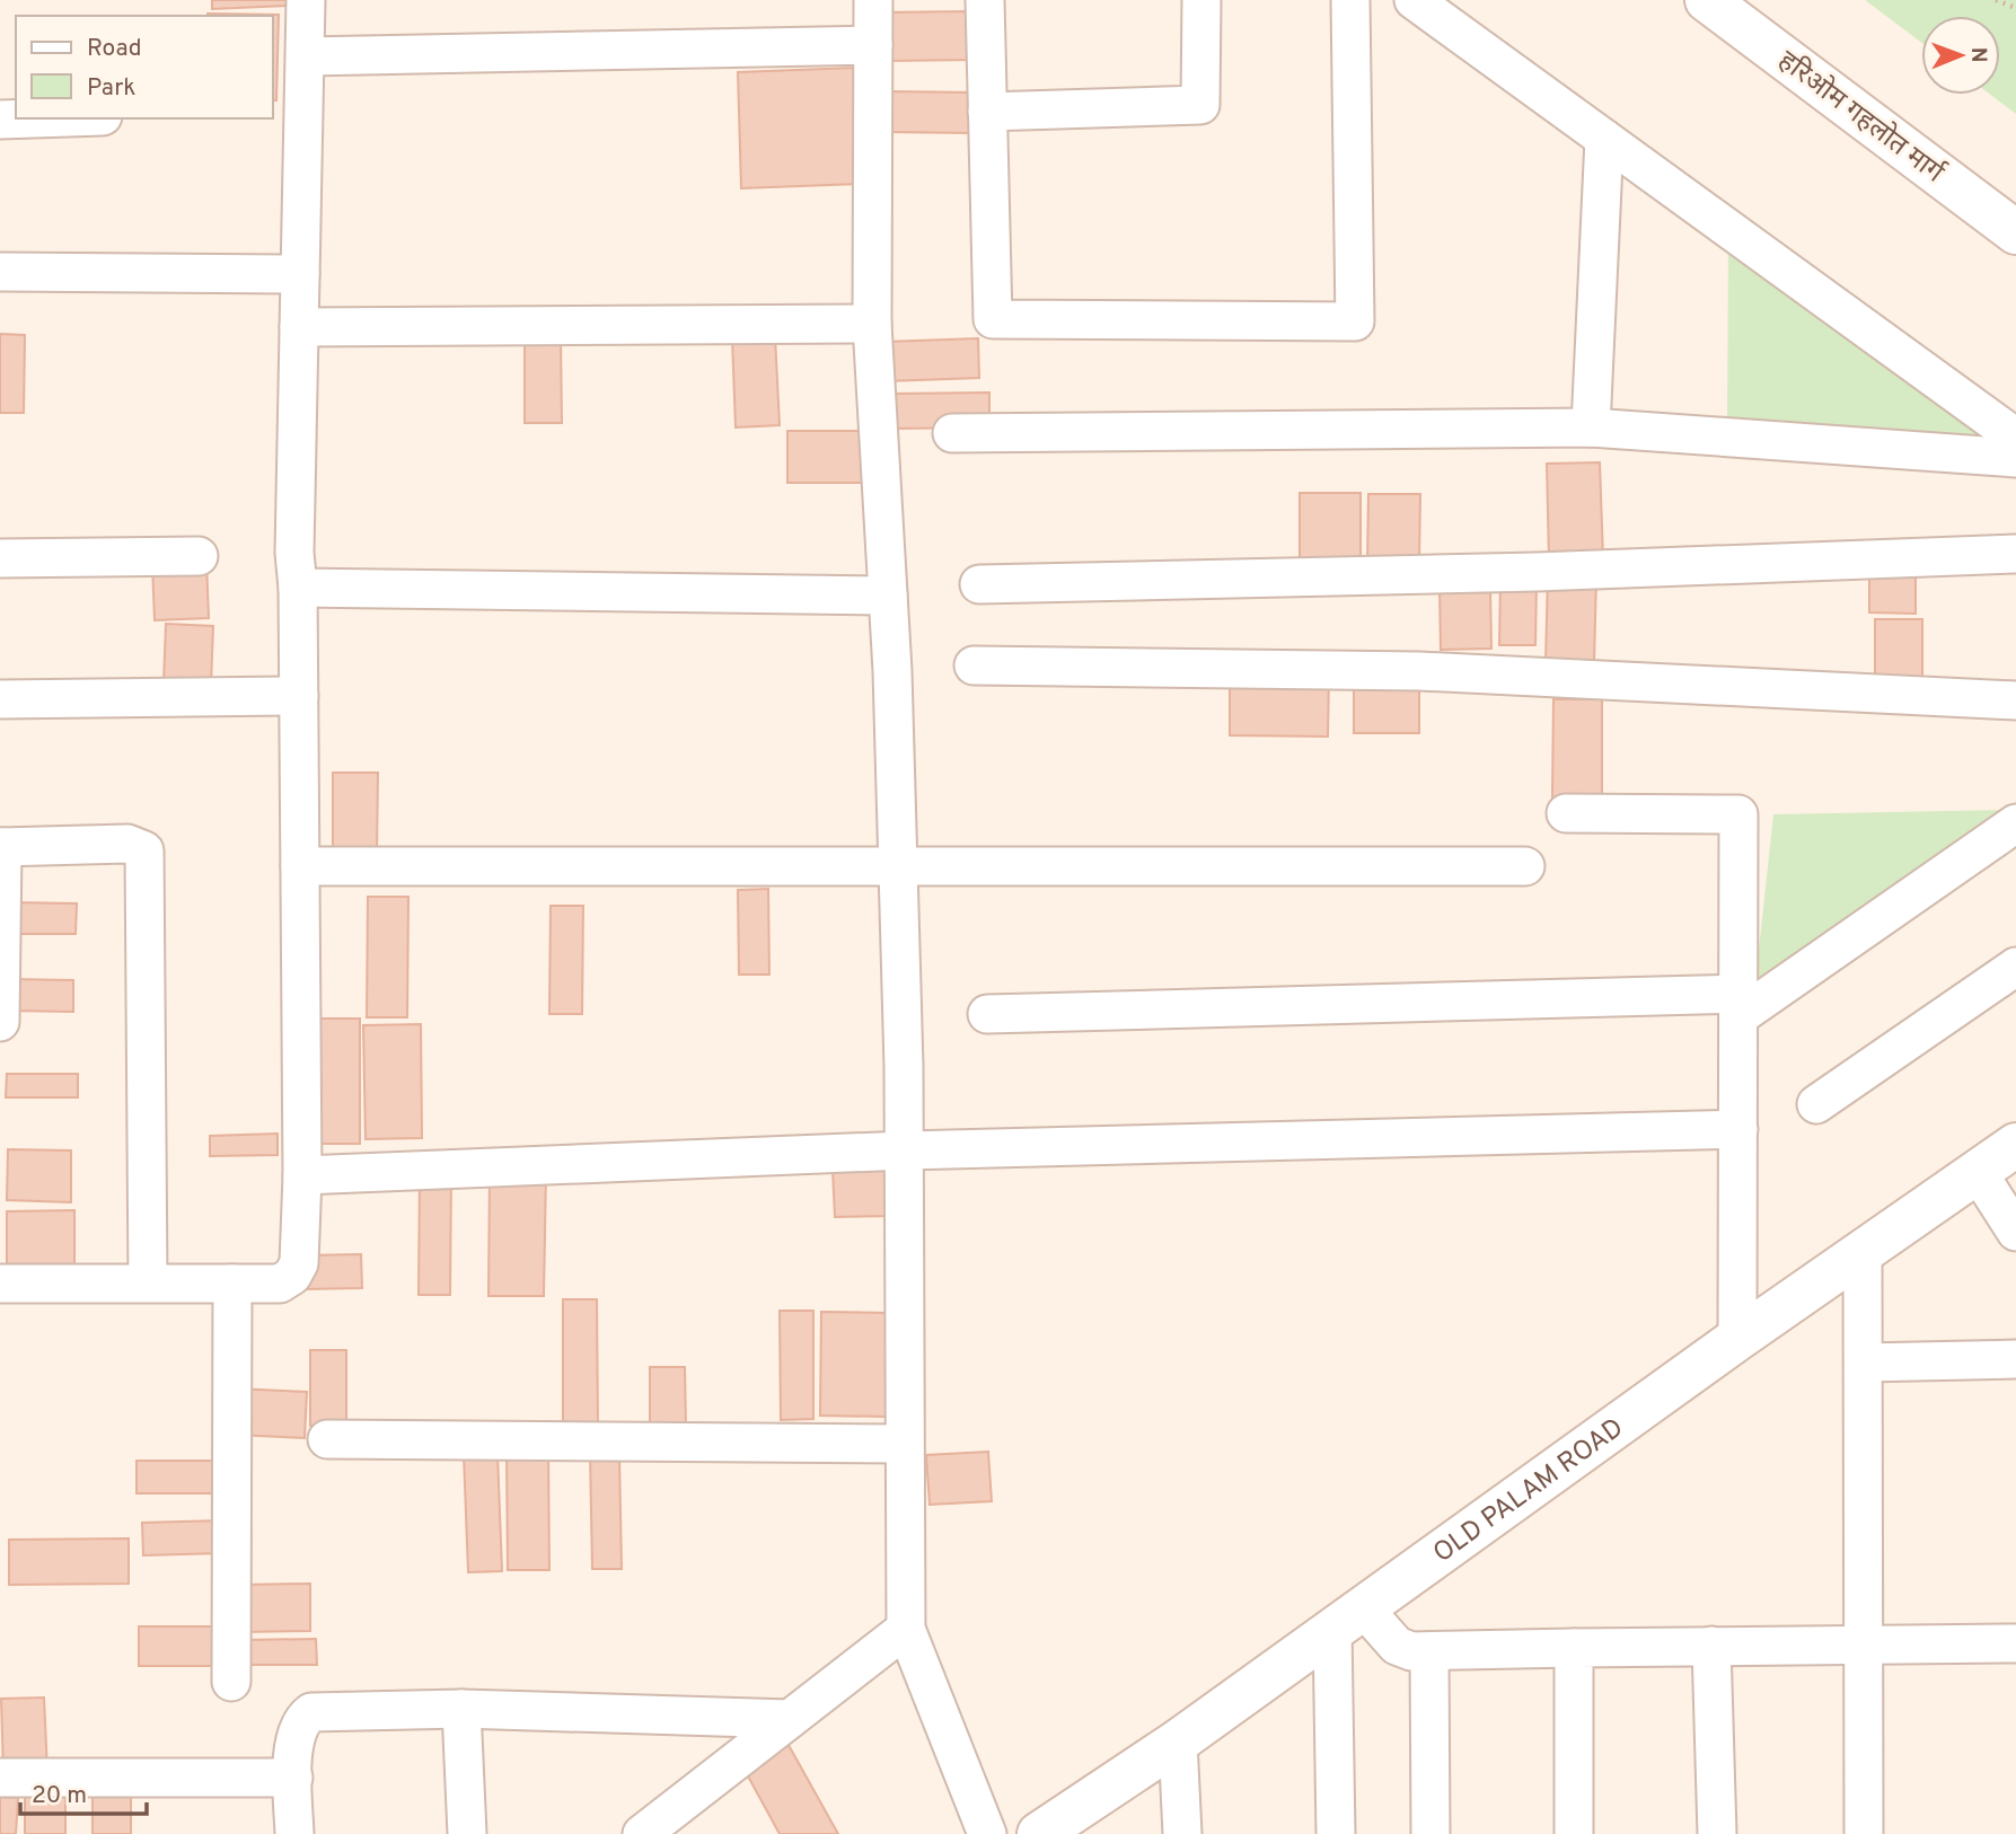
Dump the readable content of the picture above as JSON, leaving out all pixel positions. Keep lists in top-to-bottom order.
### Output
{
  "streets": {
    "street": ["हरिओम गहलोत मार्ग", "OLD PALAM ROAD"]
  },
  "legend": ["Road", "Park"],
  "scale_bar": "20 m",
  "north": "right"
}
